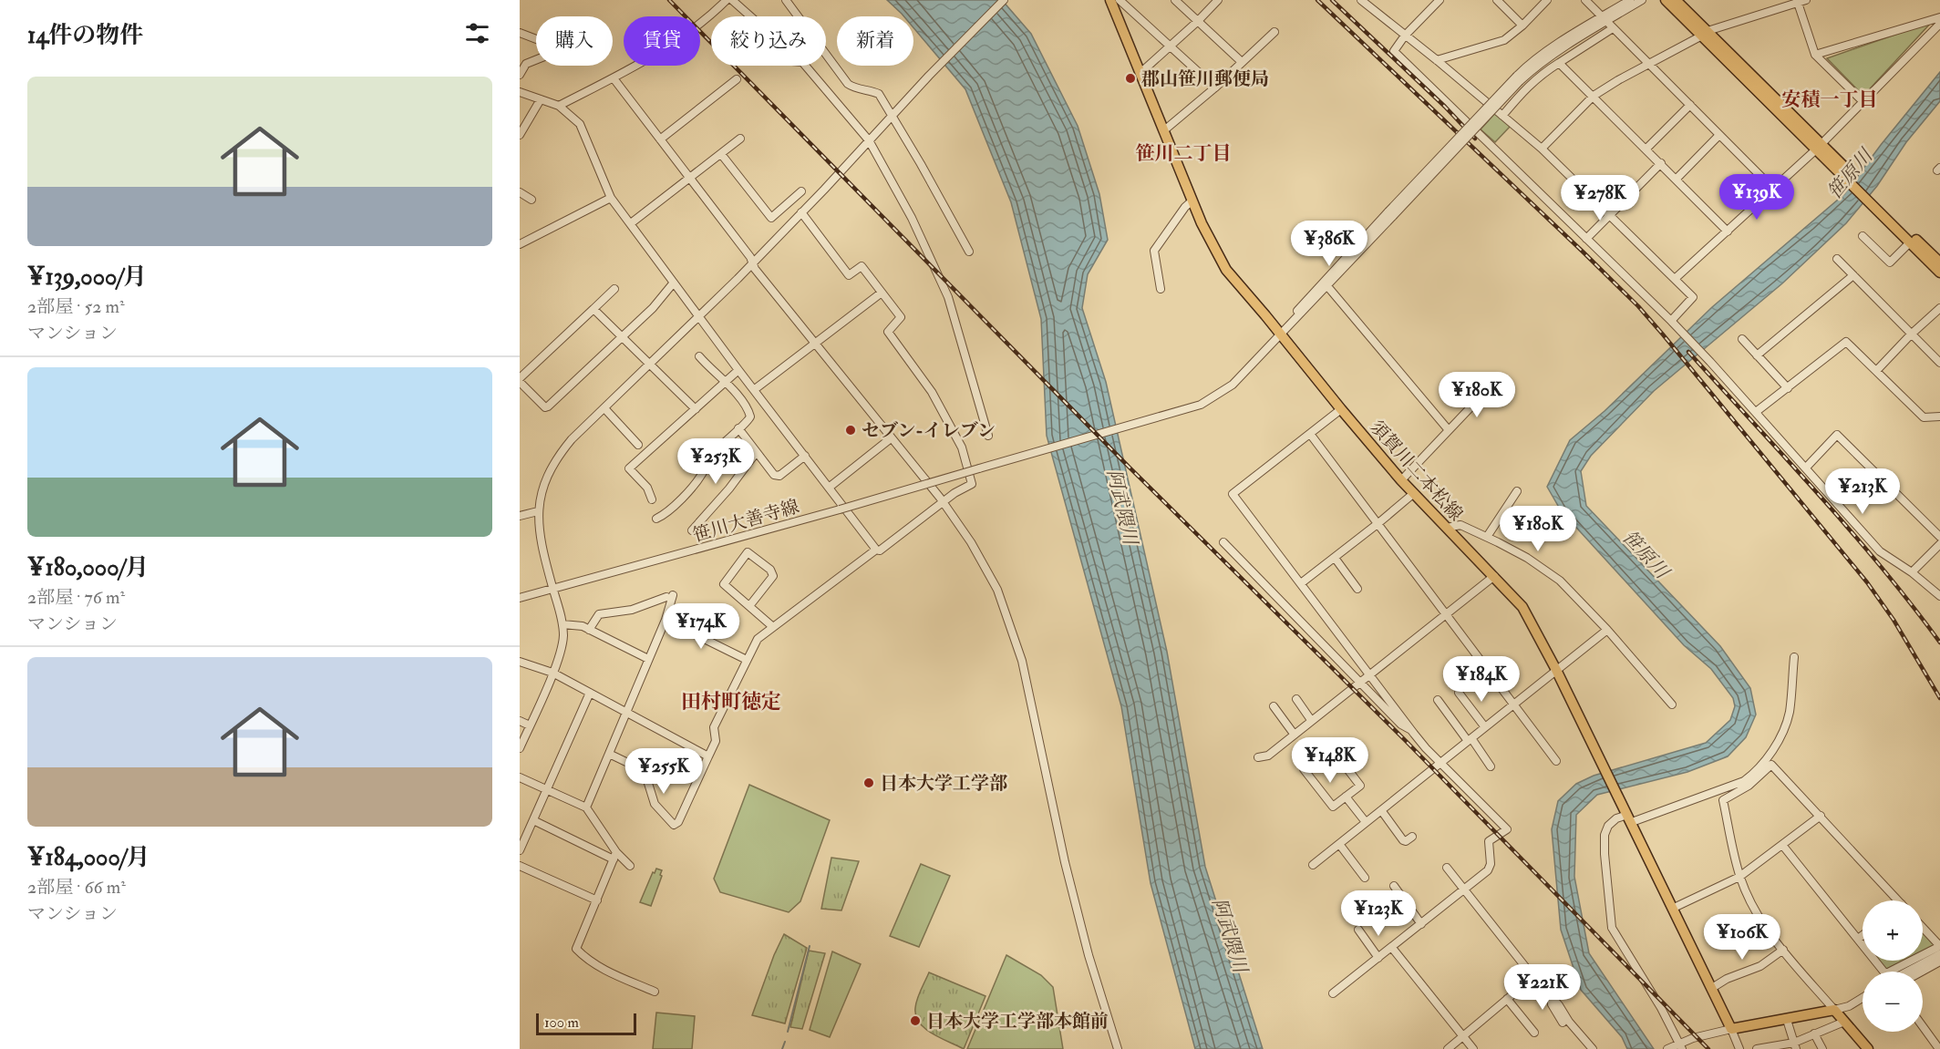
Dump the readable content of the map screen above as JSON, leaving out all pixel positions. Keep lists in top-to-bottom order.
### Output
{
  "streets": {
    "main road": ["須賀川二本松線"],
    "street": ["笹川大善寺線"]
  },
  "crossings": [
    ["須賀川二本松線", "笹川大善寺線"]
  ],
  "districts": ["安積一丁目", "笹川二丁目", "田村町徳定"],
  "water": ["笹原川", "阿武隈川"],
  "places": [
    "郡山笹川郵便局",
    "セブン-イレブン",
    "日本大学工学部",
    "日本大学工学部本館前"
  ],
  "scale_bar": "100 m",
  "page": {
    "heading": "14件の物件",
    "chip": [
      "購入",
      "賃貸",
      "絞り込み",
      "新着"
    ],
    "list": [
      {
        "name": "¥139,000/月",
        "note": "2部屋 · 52 m² · マンション"
      },
      {
        "name": "¥180,000/月",
        "note": "2部屋 · 76 m² · マンション"
      },
      {
        "name": "¥184,000/月",
        "note": "2部屋 · 66 m² · マンション"
      }
    ],
    "price": [
      "¥139K",
      "¥278K",
      "¥386K",
      "¥180K",
      "¥253K",
      "¥213K",
      "¥180K",
      "¥174K",
      "¥184K",
      "¥148K",
      "¥255K",
      "¥123K",
      "¥106K",
      "¥221K"
    ],
    "map_buttons": ["+", "−"],
    "scale": "100 m"
  }
}
